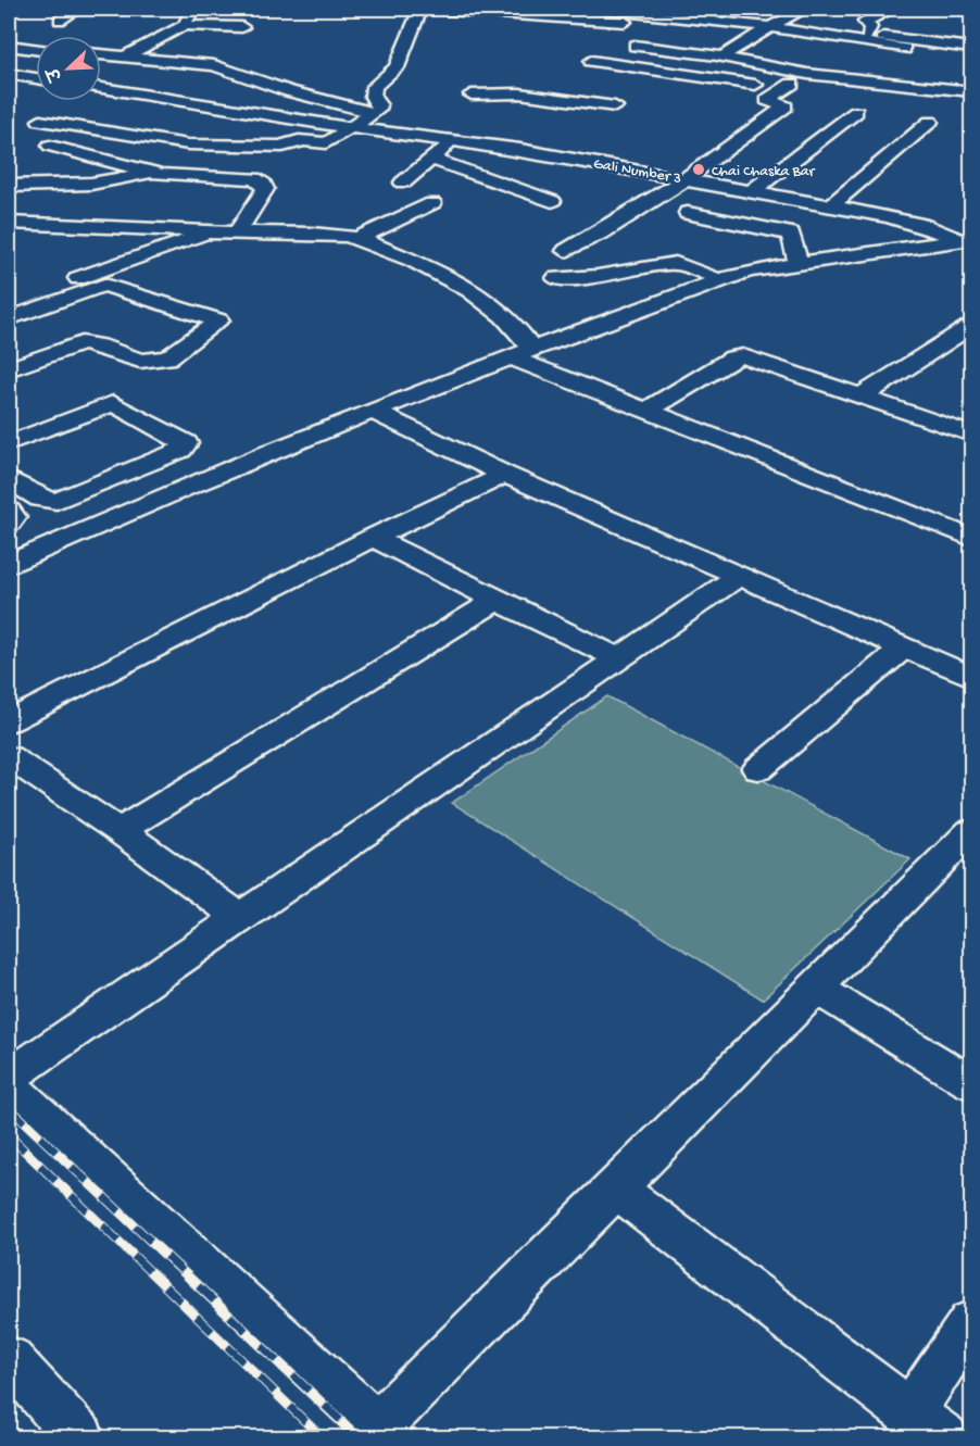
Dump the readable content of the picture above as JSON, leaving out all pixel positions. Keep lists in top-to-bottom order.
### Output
{
  "streets": {
    "street": ["Gali Number 3"]
  },
  "places": ["Chai Chaska Bar"],
  "north": "bottom left"
}
